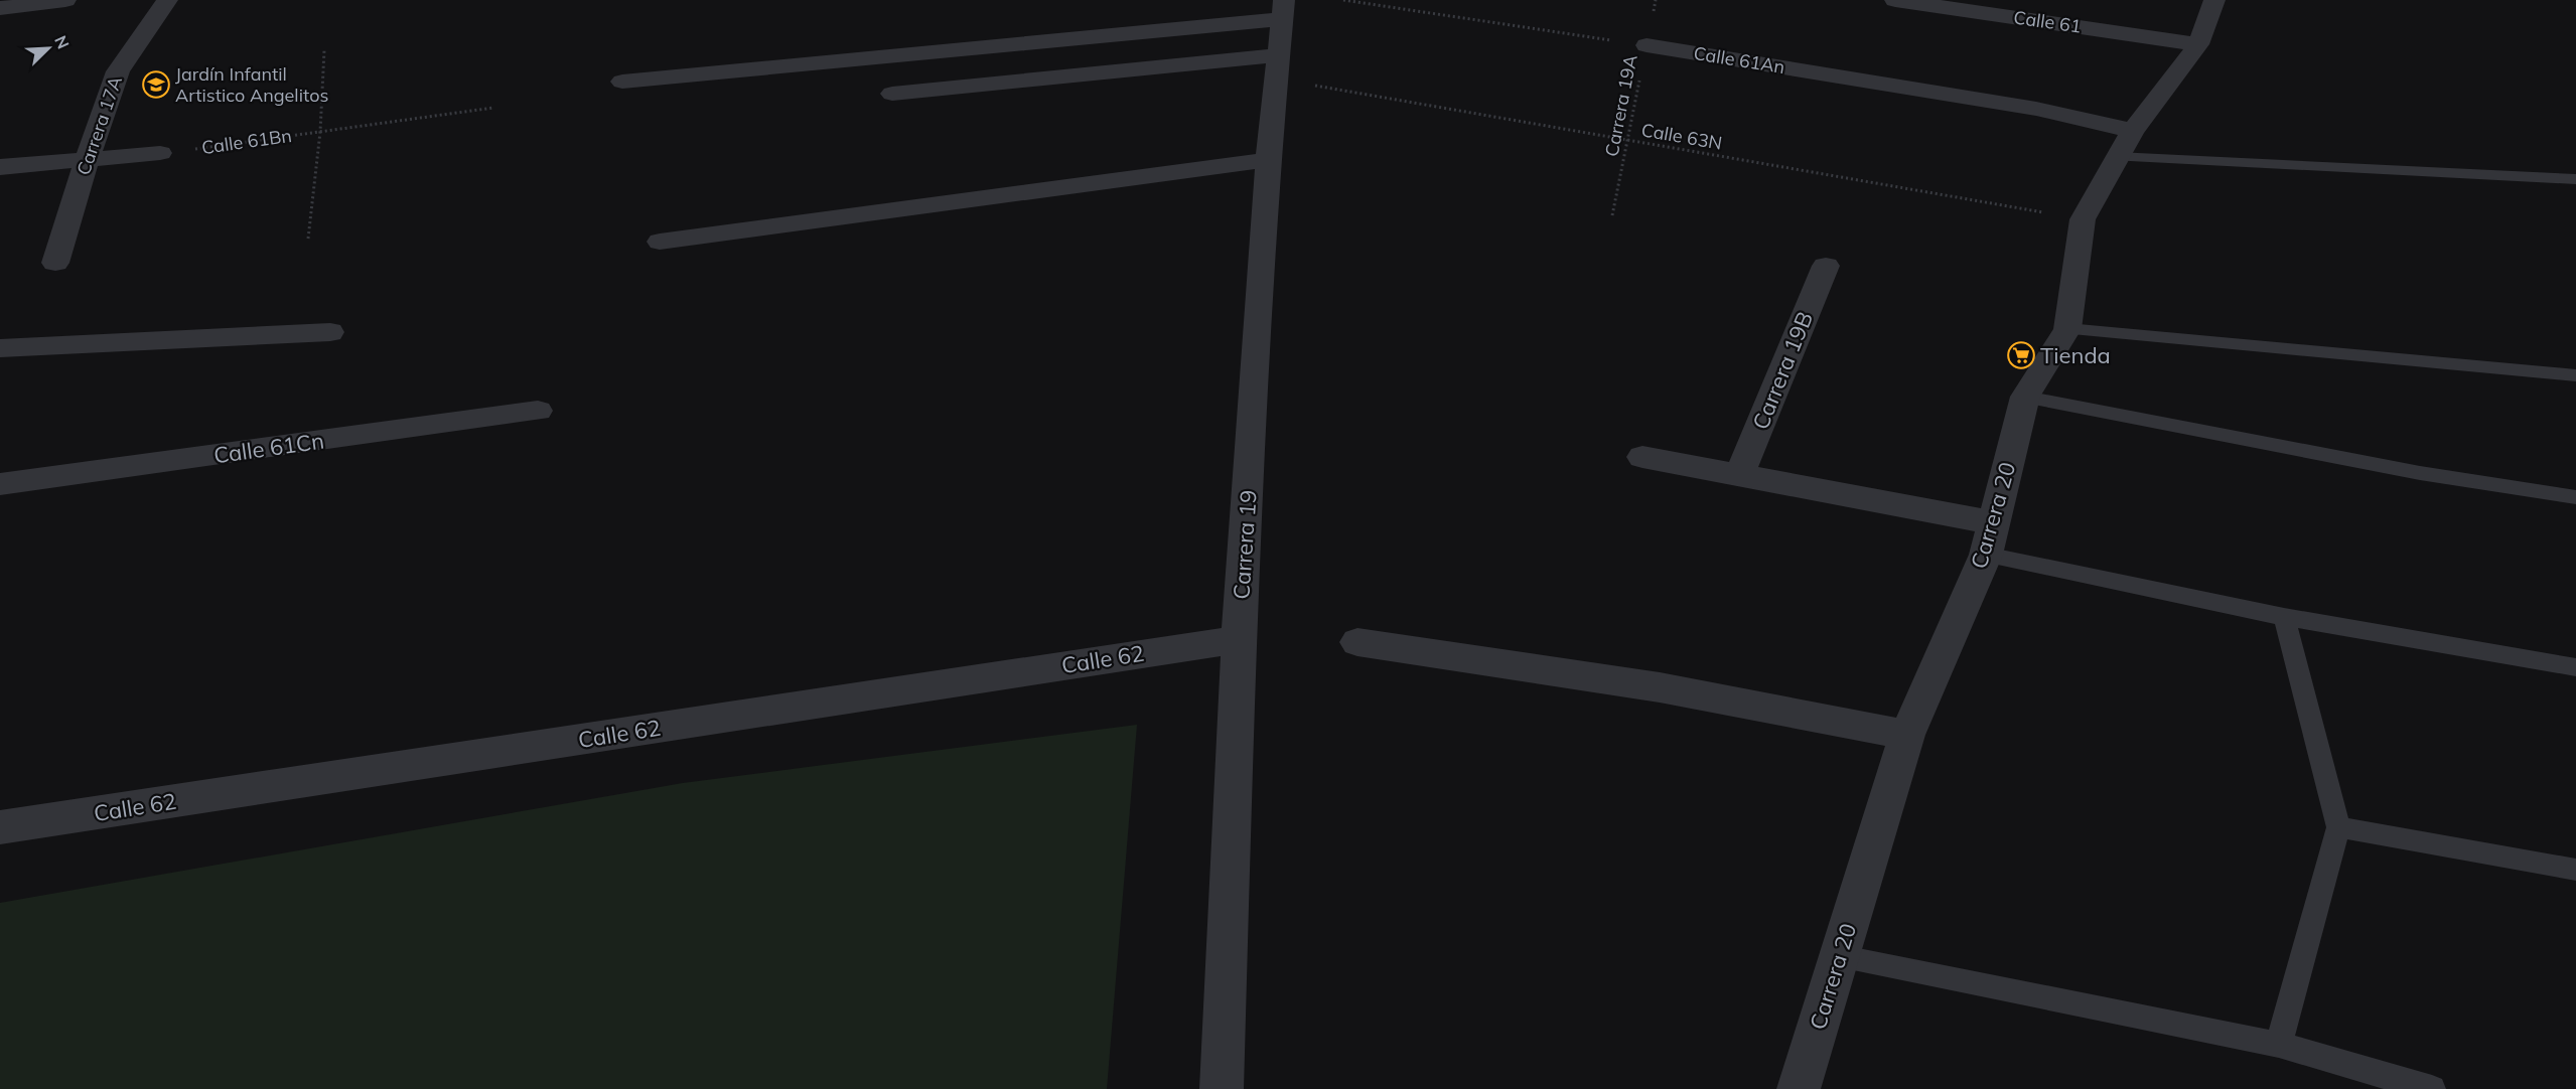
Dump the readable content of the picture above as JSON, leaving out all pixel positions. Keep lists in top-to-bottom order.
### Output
{
  "streets": {
    "street": [
      "Calle 61",
      "Calle 61An",
      "Carrera 17A",
      "Carrera 19B",
      "Calle 61Cn",
      "Carrera 20",
      "Carrera 19",
      "Calle 62"
    ],
    "path": ["Carrera 19A", "Calle 63N", "Calle 61Bn"]
  },
  "crossings": [
    ["Calle 61", "Carrera 20"],
    ["Calle 61An", "Carrera 19A"],
    ["Calle 61An", "Carrera 20"],
    ["Carrera 19A", "Calle 63N"],
    ["Calle 63N", "Carrera 20"],
    ["Calle 63N", "Carrera 19"],
    ["Carrera 19", "Calle 62"]
  ],
  "places": {
    "school or university": ["Jardín Infantil Artistico Angelitos"],
    "supermarket": ["Tienda"]
  },
  "north": "top right"
}
